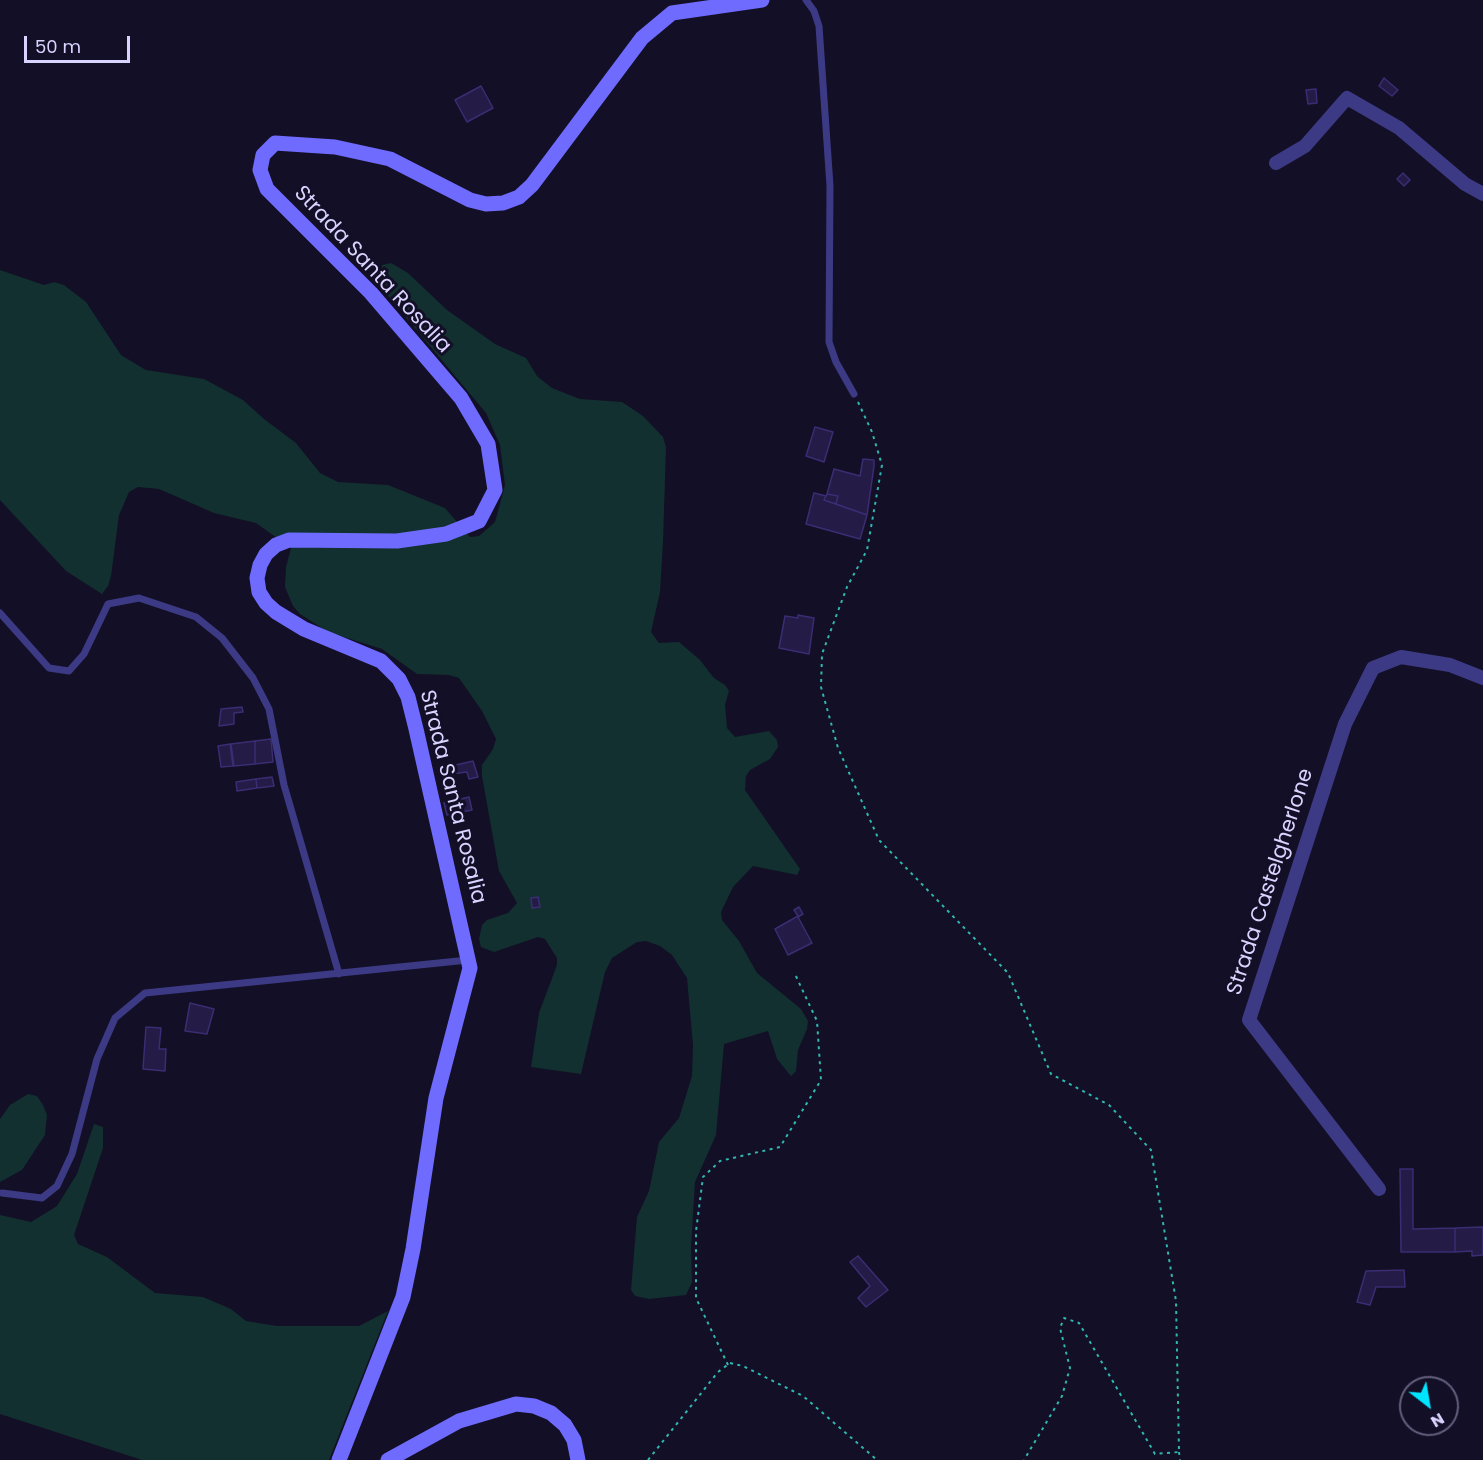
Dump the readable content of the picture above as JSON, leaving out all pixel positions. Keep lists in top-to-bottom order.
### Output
{
  "streets": {
    "street": ["Strada Santa Rosalia", "Strada Castelgherlone"]
  },
  "scale_bar": "50 m",
  "north": "bottom right"
}
